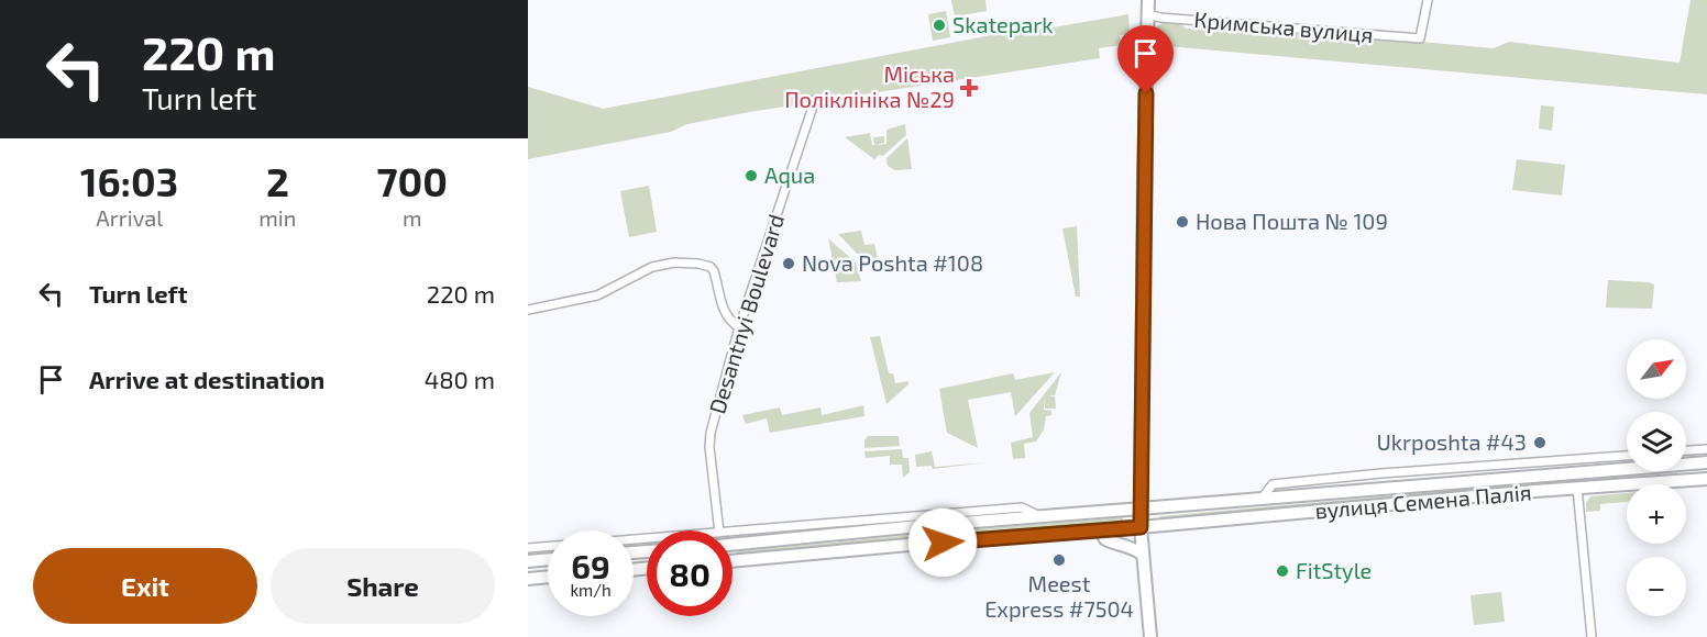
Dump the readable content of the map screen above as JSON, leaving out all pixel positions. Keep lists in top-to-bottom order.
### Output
{
  "streets": {
    "main road": ["вулиця Семена Палія"],
    "street": ["Кримська вулиця", "Desantnyi Boulevard"]
  },
  "places": {
    "other": [
      "Skatepark",
      "Aqua",
      "Нова Пошта № 109",
      "Nova Poshta #108",
      "Ukrposhta #43",
      "Meest Express #7504",
      "FitStyle"
    ],
    "health": ["Міська Поліклініка №29"]
  },
  "north": "top right",
  "page": {
    "turn": ["220 m", "Turn left"],
    "eta": [
      "16:03",
      "Arrival",
      "2",
      "min",
      "700",
      "m"
    ],
    "list": [
      {
        "name": "Turn left",
        "value": "220 m"
      },
      {
        "name": "Arrive at destination",
        "value": "480 m"
      }
    ],
    "map_buttons": ["+", "−"],
    "speed": "69 km/h",
    "limit": "80",
    "buttons": ["Exit", "Share"]
  }
}
